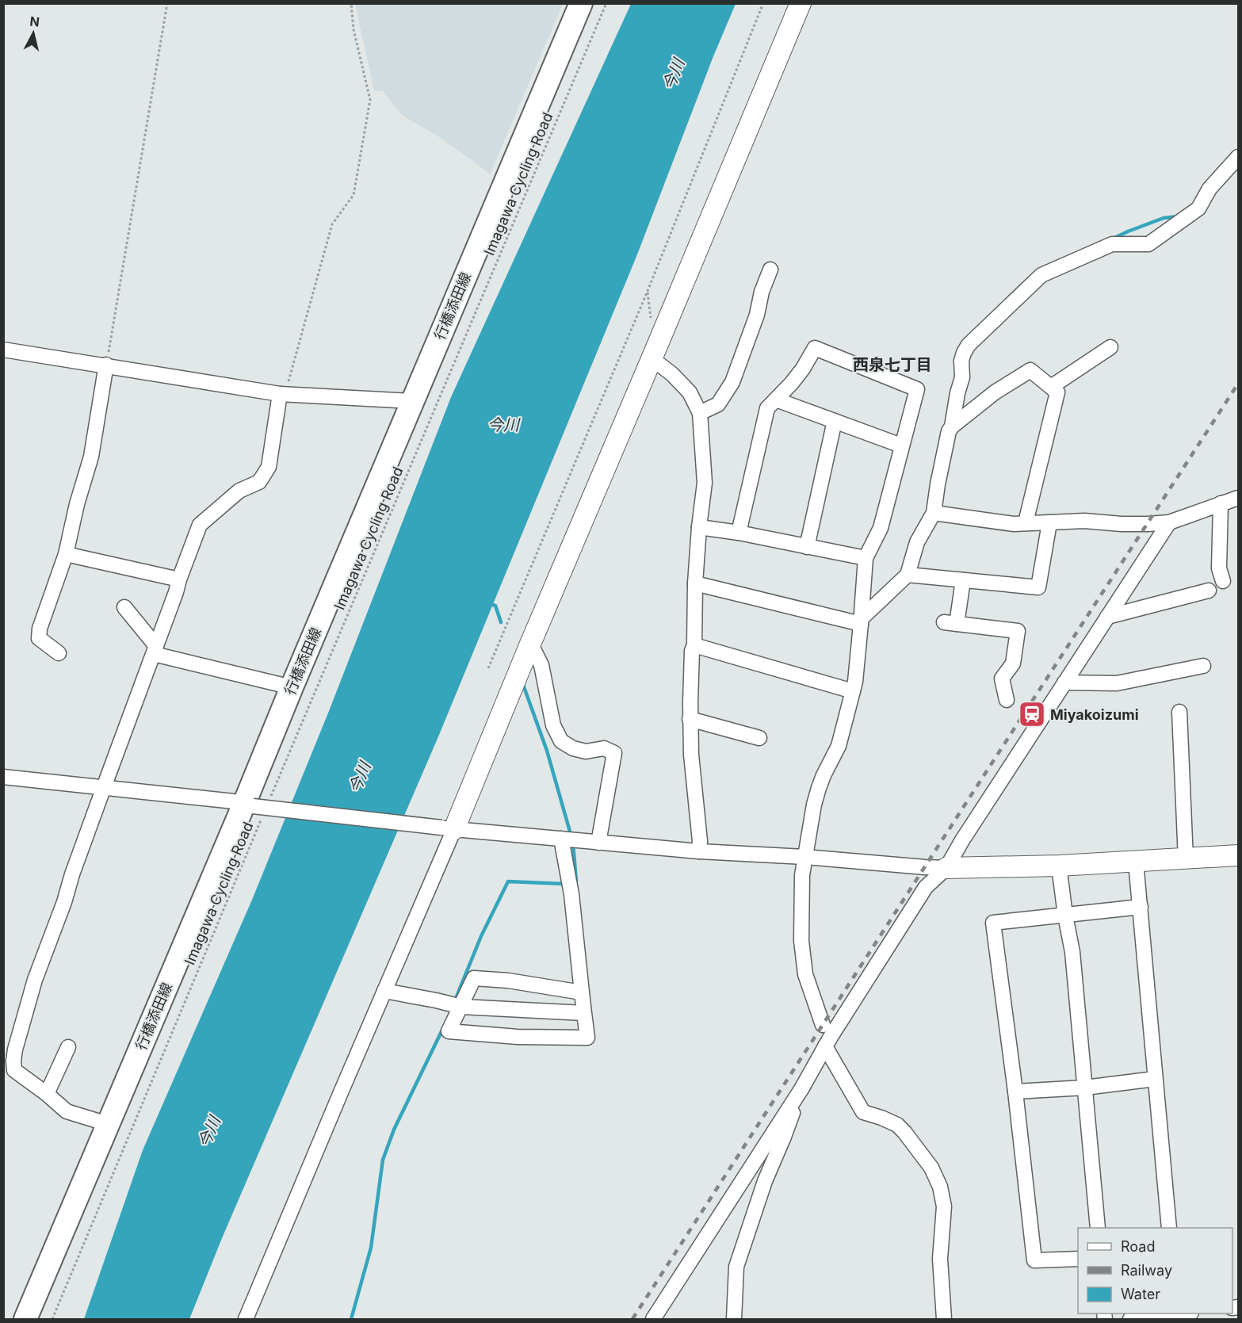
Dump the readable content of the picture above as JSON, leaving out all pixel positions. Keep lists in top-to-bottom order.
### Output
{
  "streets": {
    "main road": ["行橋添田線"],
    "path": ["Imagawa Cycling Road"]
  },
  "districts": ["西泉七丁目"],
  "water": ["今川"],
  "places": {
    "station": ["Miyakoizumi"]
  },
  "legend": ["Road", "Railway", "Water"],
  "north": "top"
}
